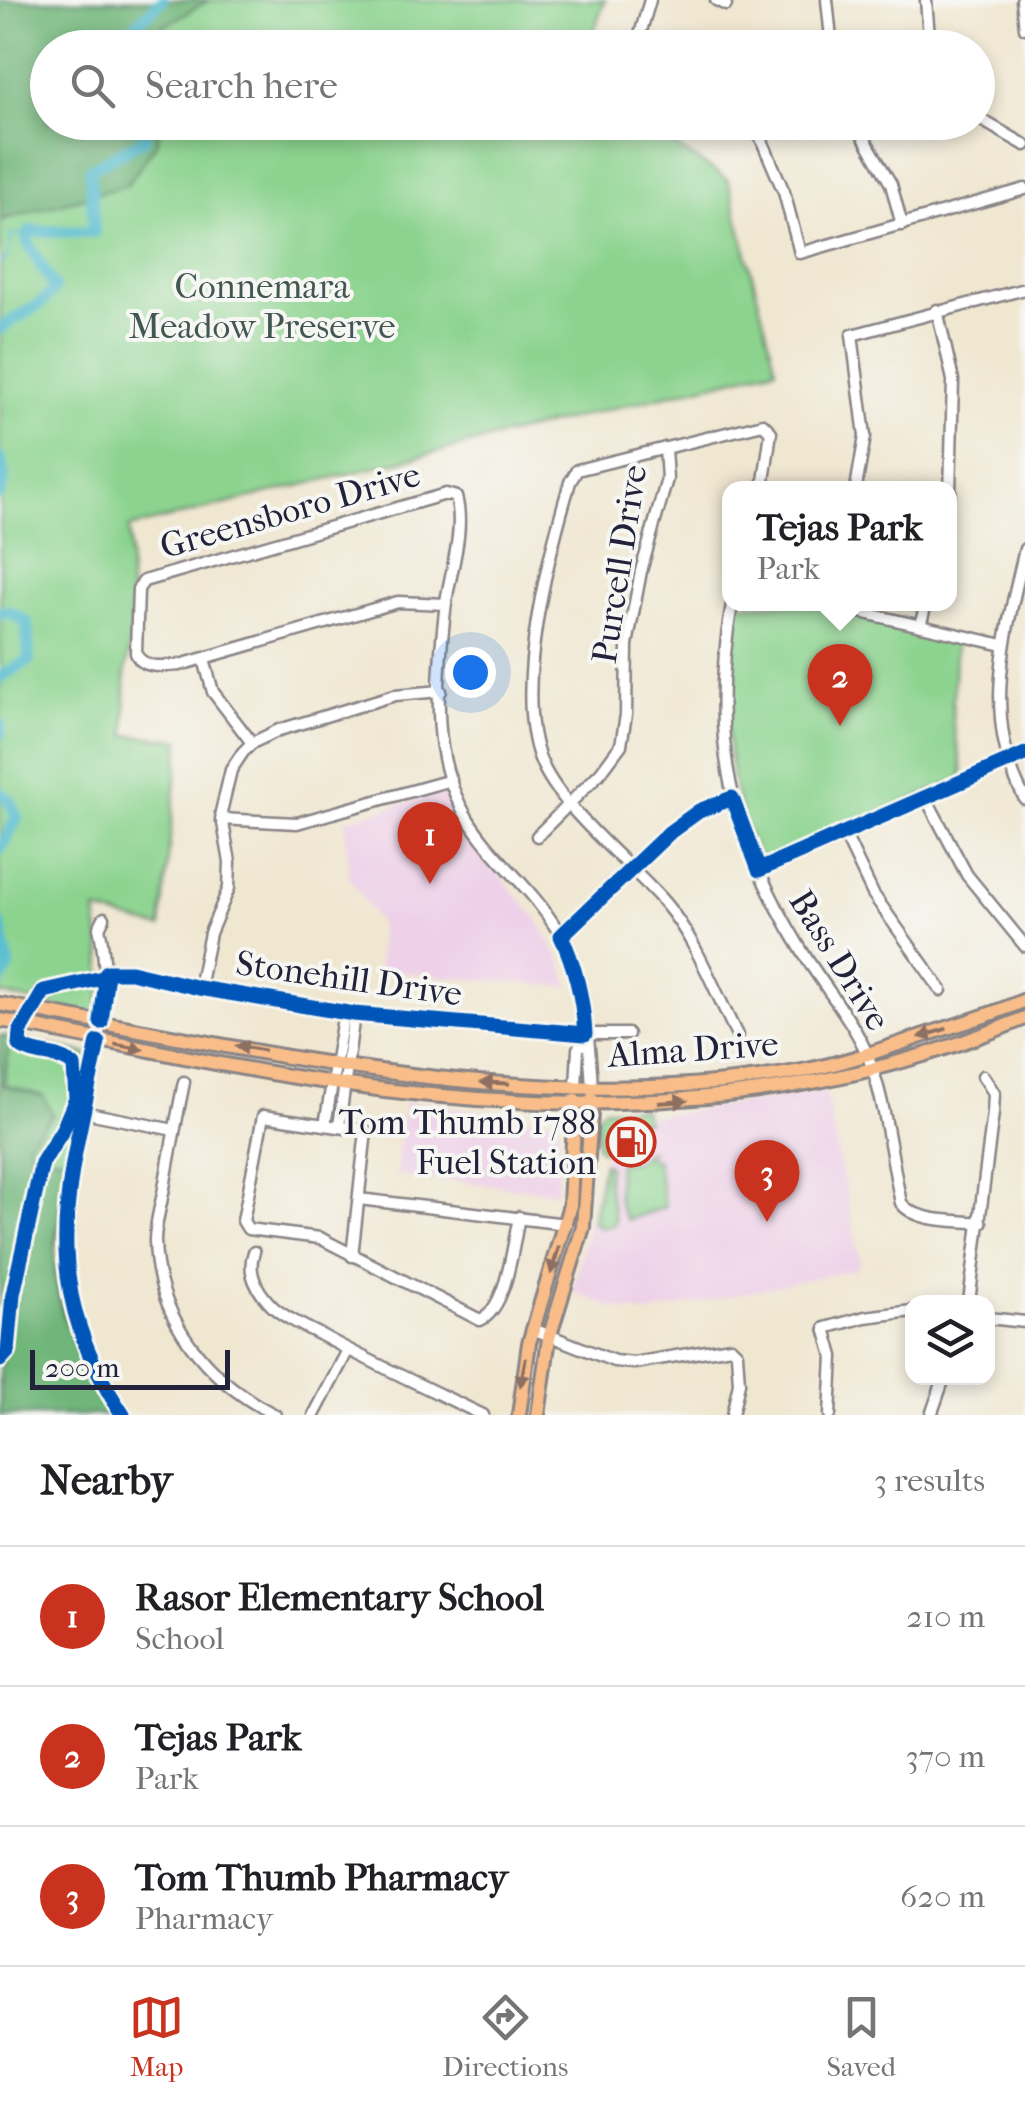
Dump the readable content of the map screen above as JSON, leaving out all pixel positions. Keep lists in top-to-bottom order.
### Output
{
  "streets": {
    "main road": ["Alma Drive"],
    "street": [
      "Greensboro Drive",
      "Purcell Drive",
      "Bass Drive",
      "Stonehill Drive"
    ]
  },
  "crossings": [
    ["Bass Drive", "Alma Drive"]
  ],
  "parks": ["Connemara Meadow Preserve"],
  "places": {
    "fuel station": ["Tom Thumb 1788 Fuel Station"]
  },
  "scale_bar": "200 m",
  "page": {
    "search": "Search here",
    "popup": ["Tejas Park", "Park"],
    "pins": ["2", "1", "3"],
    "scale": "200 m",
    "heading": ["Nearby", "3 results"],
    "list": [
      {
        "mark": "1",
        "name": "Rasor Elementary School",
        "note": "School",
        "value": "210 m"
      },
      {
        "mark": "2",
        "name": "Tejas Park",
        "note": "Park",
        "value": "370 m"
      },
      {
        "mark": "3",
        "name": "Tom Thumb Pharmacy",
        "note": "Pharmacy",
        "value": "620 m"
      }
    ],
    "nav": ["Map", "Directions", "Saved"]
  }
}
